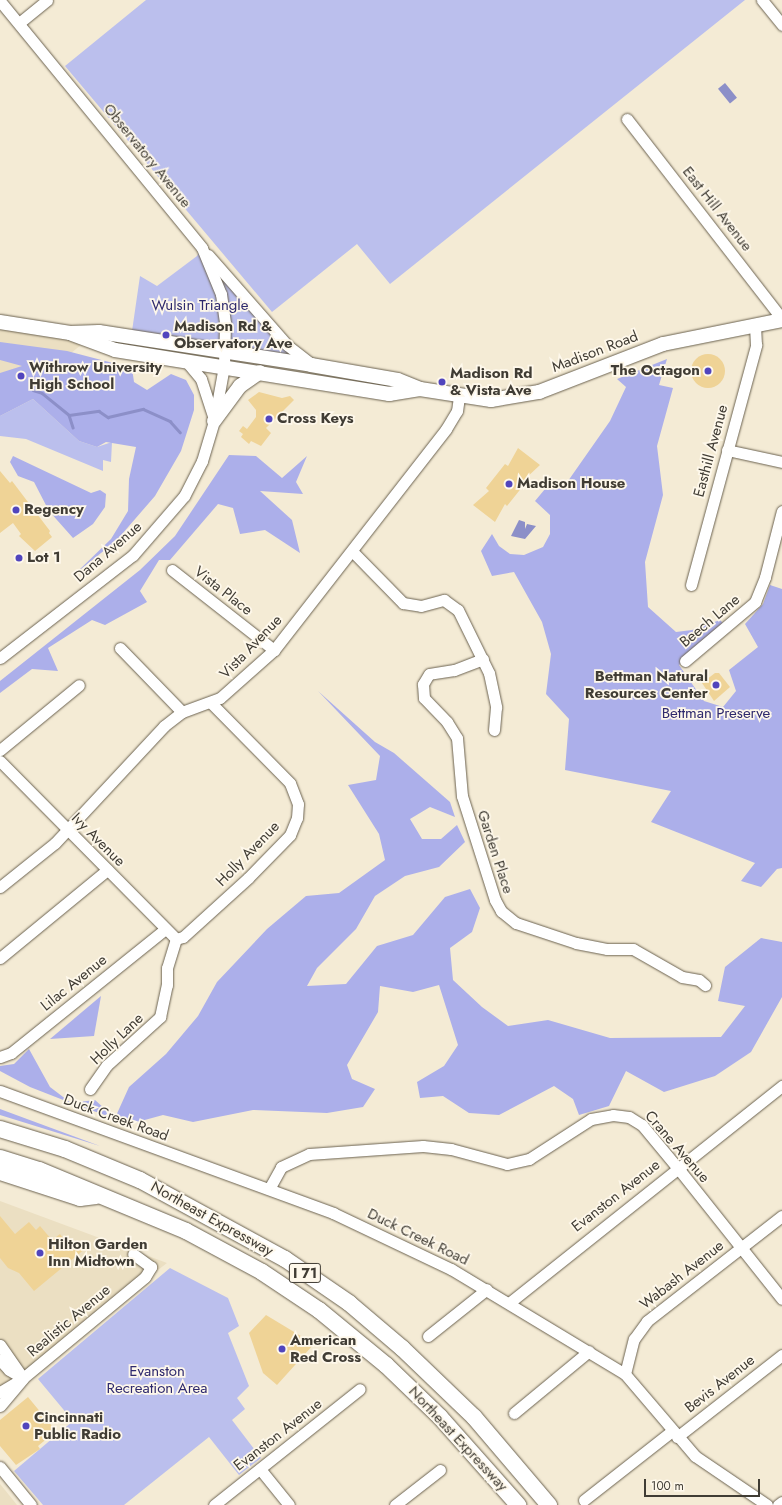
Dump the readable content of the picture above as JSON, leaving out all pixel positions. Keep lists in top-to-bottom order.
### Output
{
  "streets": {
    "highway": ["Northeast Expressway", "I 71"],
    "main road": ["Madison Road"],
    "street": [
      "Observatory Avenue",
      "East Hill Avenue",
      "Easthill Avenue",
      "Dana Avenue",
      "Vista Place",
      "Beech Lane",
      "Vista Avenue",
      "Ivy Avenue",
      "Garden Place",
      "Holly Avenue",
      "Lilac Avenue",
      "Holly Lane",
      "Duck Creek Road",
      "Crane Avenue",
      "Evanston Avenue",
      "Wabash Avenue",
      "Realistic Avenue",
      "Bevis Avenue"
    ]
  },
  "crossings": [
    ["Observatory Avenue", "Madison Road"],
    ["Observatory Avenue", "Dana Avenue"],
    ["East Hill Avenue", "Madison Road"],
    ["Madison Road", "Easthill Avenue"],
    ["Madison Road", "Dana Avenue"],
    ["Madison Road", "Vista Avenue"],
    ["Vista Place", "Vista Avenue"],
    ["Vista Avenue", "Ivy Avenue"],
    ["Vista Avenue", "Holly Avenue"],
    ["Ivy Avenue", "Holly Avenue"],
    ["Ivy Avenue", "Lilac Avenue"],
    ["Ivy Avenue", "Holly Lane"],
    ["Holly Avenue", "Holly Lane"],
    ["Duck Creek Road", "Crane Avenue"],
    ["Duck Creek Road", "Evanston Avenue"],
    ["Duck Creek Road", "Wabash Avenue"],
    ["Duck Creek Road", "Bevis Avenue"],
    ["Crane Avenue", "Evanston Avenue"],
    ["Crane Avenue", "Wabash Avenue"]
  ],
  "parks": ["Wulsin Triangle", "Bettman Preserve", "Evanston Recreation Area"],
  "places": [
    "Madison Rd & Observatory Ave",
    "The Octagon",
    "Withrow University High School",
    "Madison Rd & Vista Ave",
    "Cross Keys",
    "Madison House",
    "Regency",
    "Lot 1",
    "Bettman Natural Resources Center",
    "Hilton Garden Inn Midtown",
    "American Red Cross",
    "Cincinnati Public Radio"
  ],
  "scale_bar": "100 m"
}
